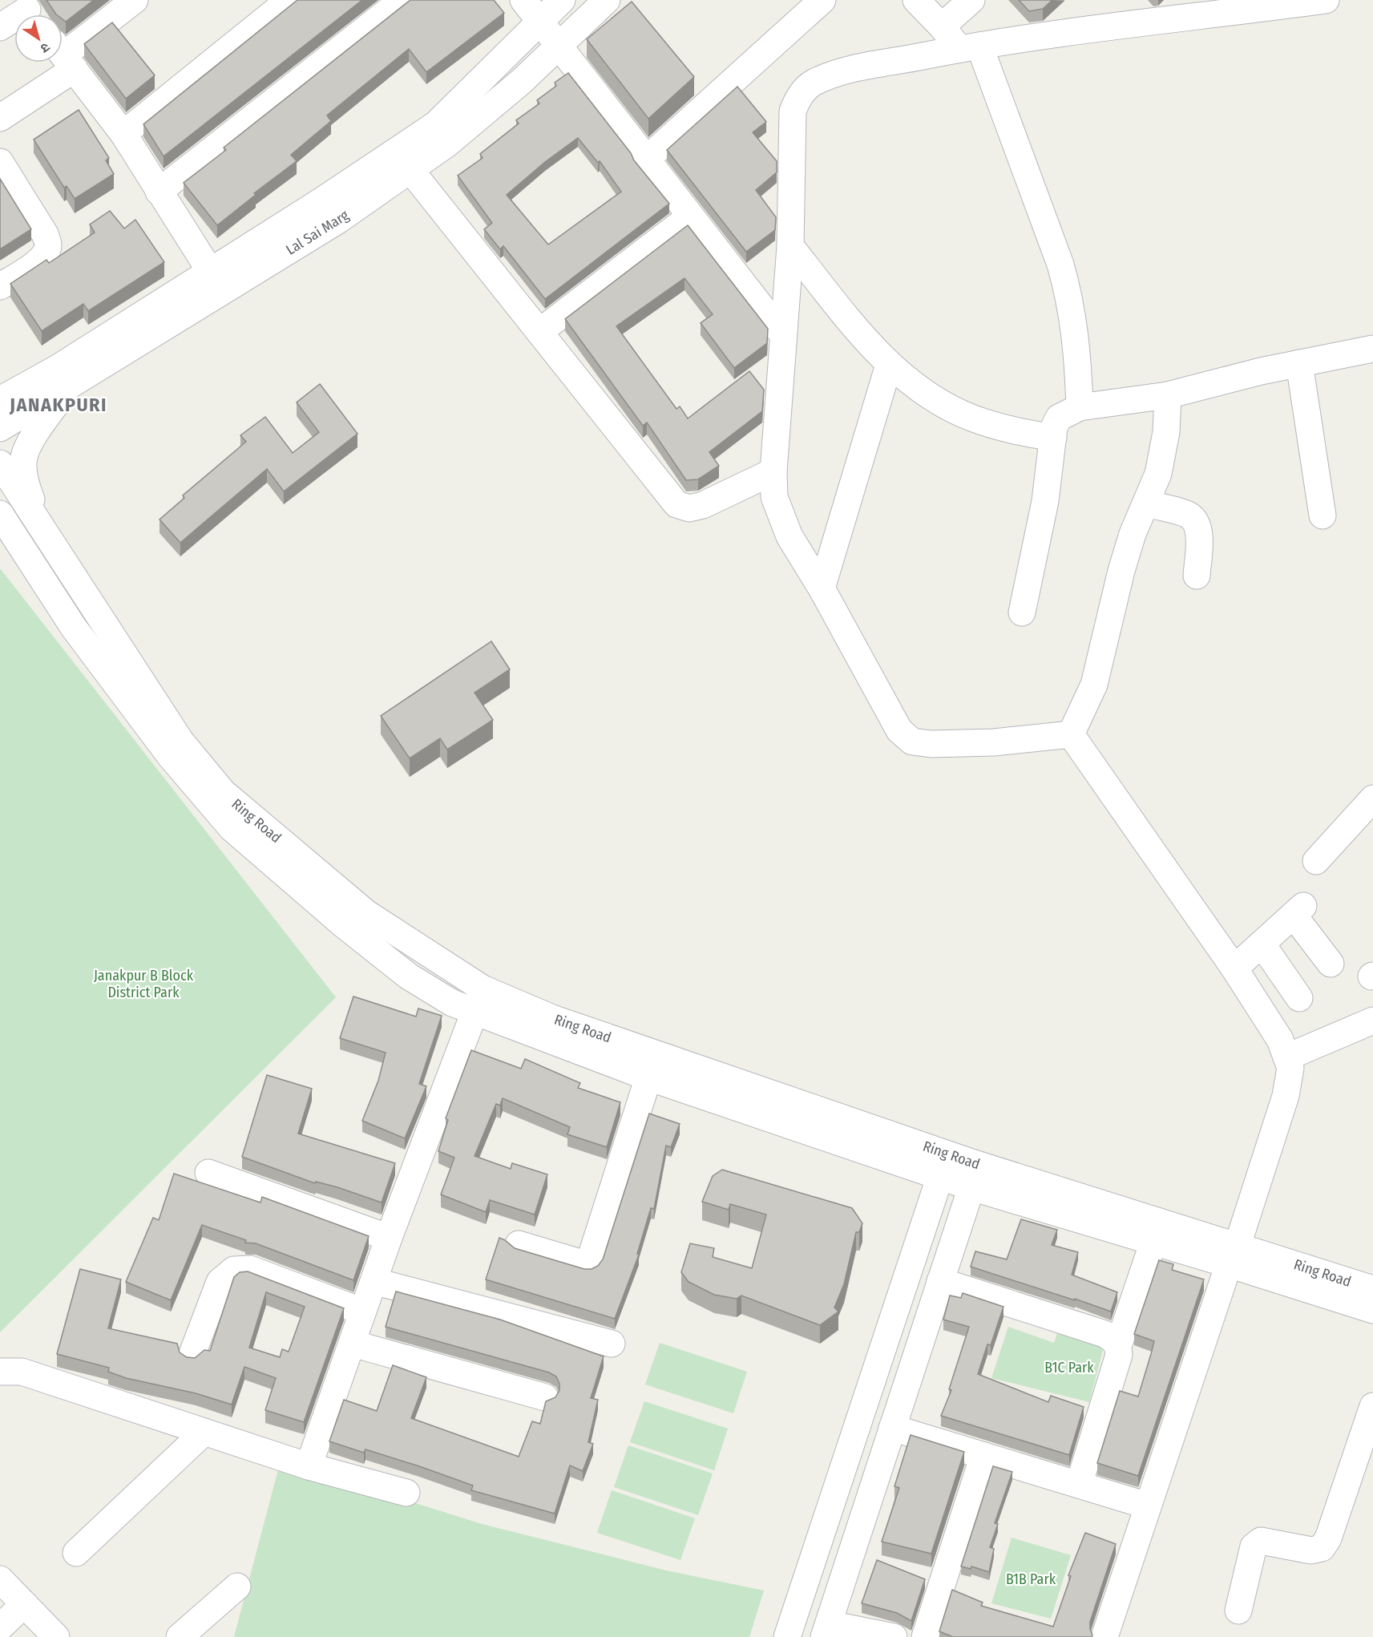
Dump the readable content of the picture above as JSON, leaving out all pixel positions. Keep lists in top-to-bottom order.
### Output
{
  "streets": {
    "street": ["Lal Sai Marg", "Ring Road"]
  },
  "districts": ["JANAKPURI"],
  "parks": ["Janakpur B Block District Park", "B1C Park", "B1B Park"],
  "north": "bottom right"
}
